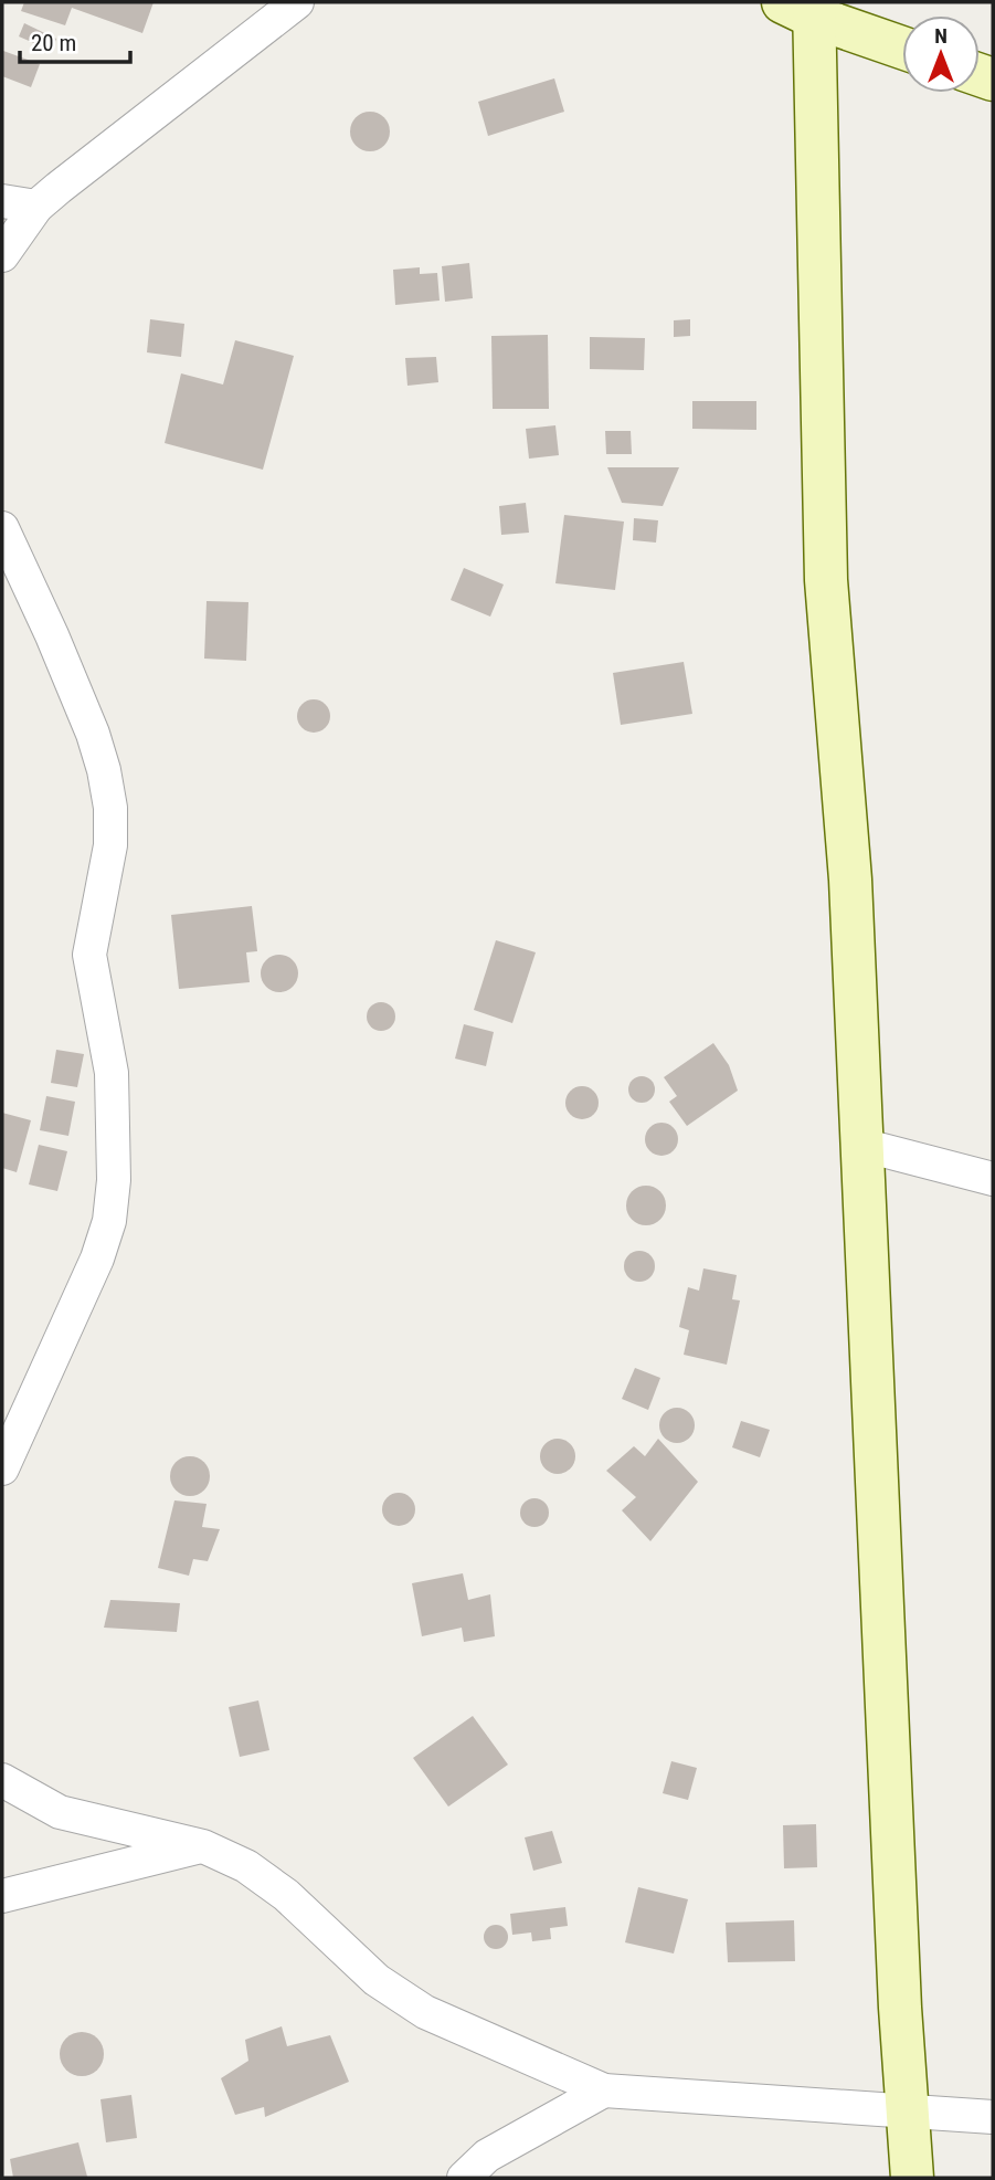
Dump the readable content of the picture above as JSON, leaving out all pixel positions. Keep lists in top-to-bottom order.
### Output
{
  "scale_bar": "20 m",
  "north": "top"
}
